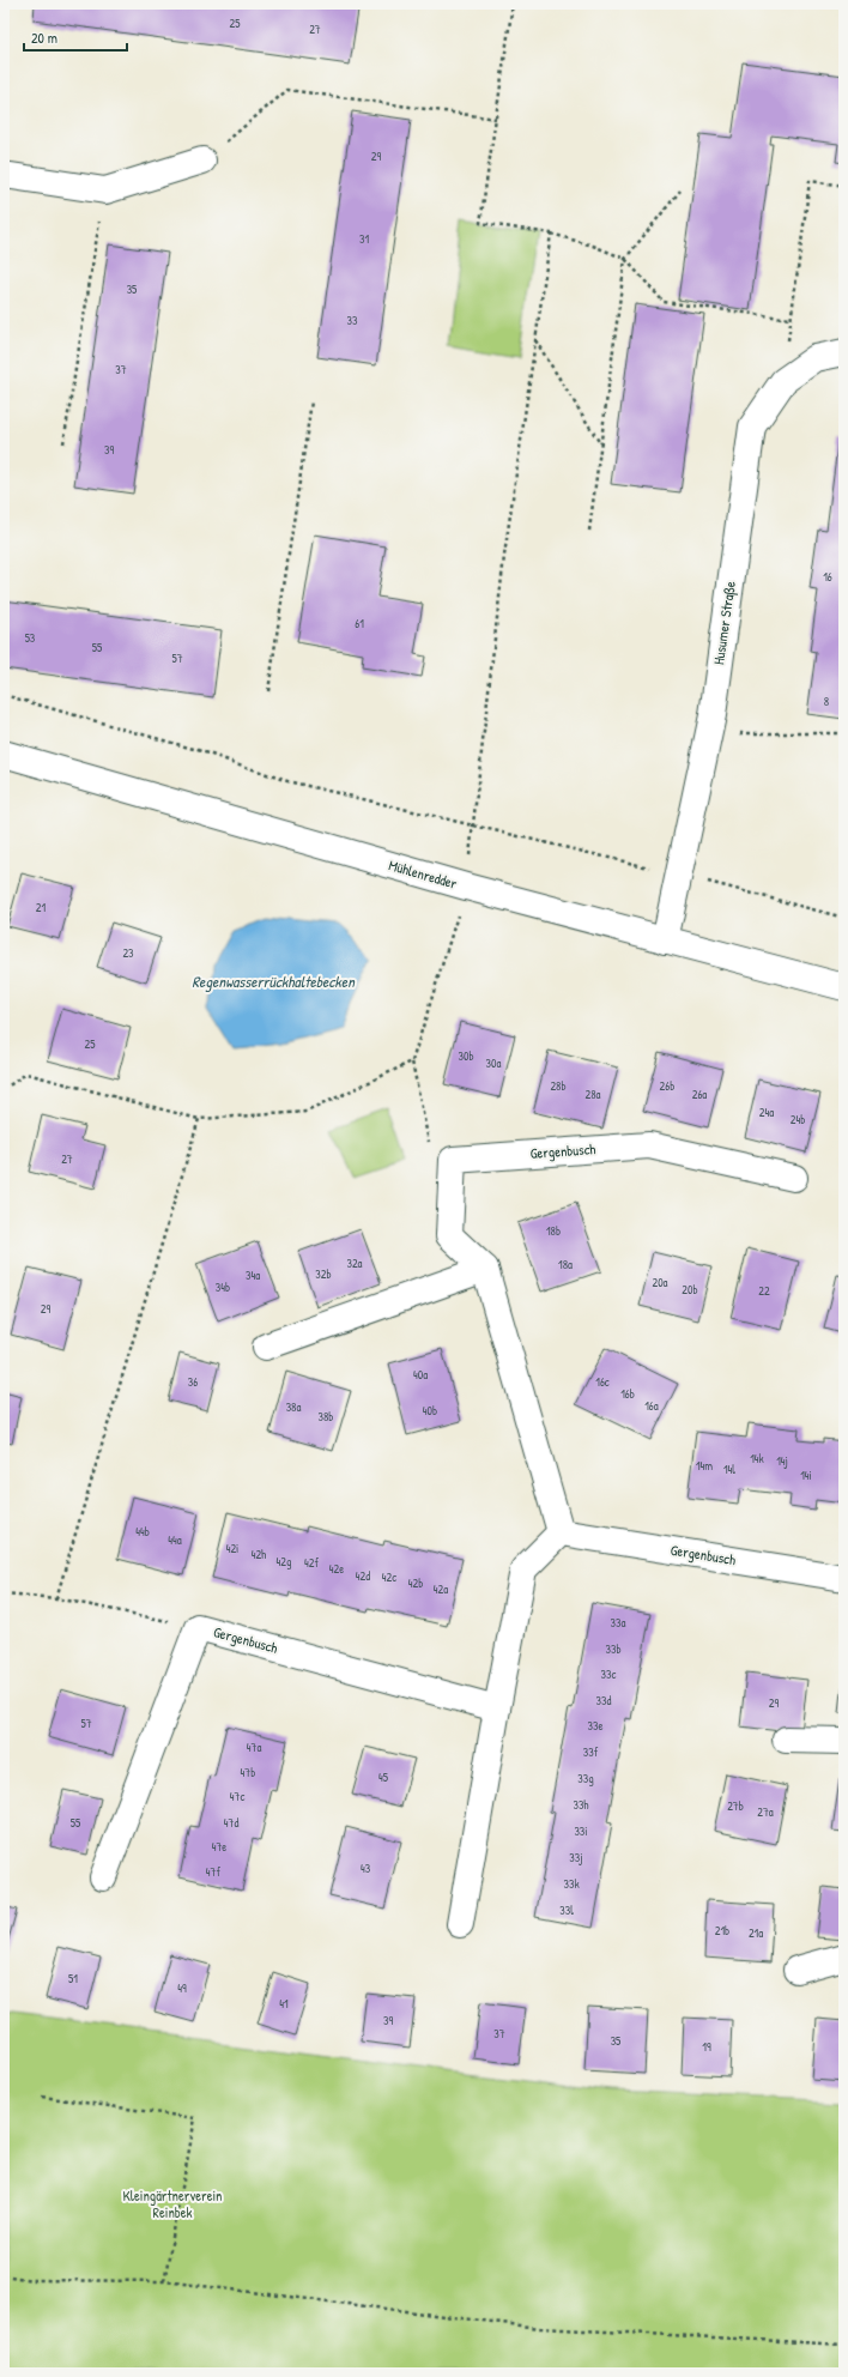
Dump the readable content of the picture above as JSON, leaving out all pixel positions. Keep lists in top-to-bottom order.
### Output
{
  "streets": {
    "street": ["Husumer Straße", "Mühlenredder", "Gergenbusch"]
  },
  "crossings": [
    ["Husumer Straße", "Mühlenredder"]
  ],
  "water": ["Regenwasserrückhaltebecken"],
  "parks": ["Kleingärtnerverein Reinbek"],
  "house_numbers": [
    "25",
    "27",
    "29",
    "31",
    "35",
    "33",
    "37",
    "39",
    "16",
    "61",
    "53",
    "55",
    "57",
    "8",
    "21",
    "23",
    "25",
    "30b",
    "30a",
    "28b",
    "26b",
    "28a",
    "26a",
    "24a",
    "24b",
    "27",
    "18b",
    "32a",
    "18a",
    "32b",
    "34a",
    "20a",
    "34b",
    "20b",
    "22",
    "29",
    "40a",
    "36",
    "16c",
    "16b",
    "16a",
    "38a",
    "40b",
    "38b",
    "14k",
    "14j",
    "14m",
    "14l",
    "14i",
    "44b",
    "44a",
    "42i",
    "42h",
    "42g",
    "42f",
    "42e",
    "42d",
    "42c",
    "42b",
    "42a",
    "33a",
    "33b",
    "33c",
    "33d",
    "29",
    "57",
    "33e",
    "47a",
    "33f",
    "47b",
    "45",
    "33g",
    "47c",
    "33h",
    "27b",
    "27a",
    "55",
    "47d",
    "33i",
    "47e",
    "33j",
    "43",
    "47f",
    "33k",
    "33l",
    "21b",
    "21a",
    "51",
    "49",
    "41",
    "39",
    "37",
    "35",
    "19"
  ],
  "scale_bar": "20 m"
}
